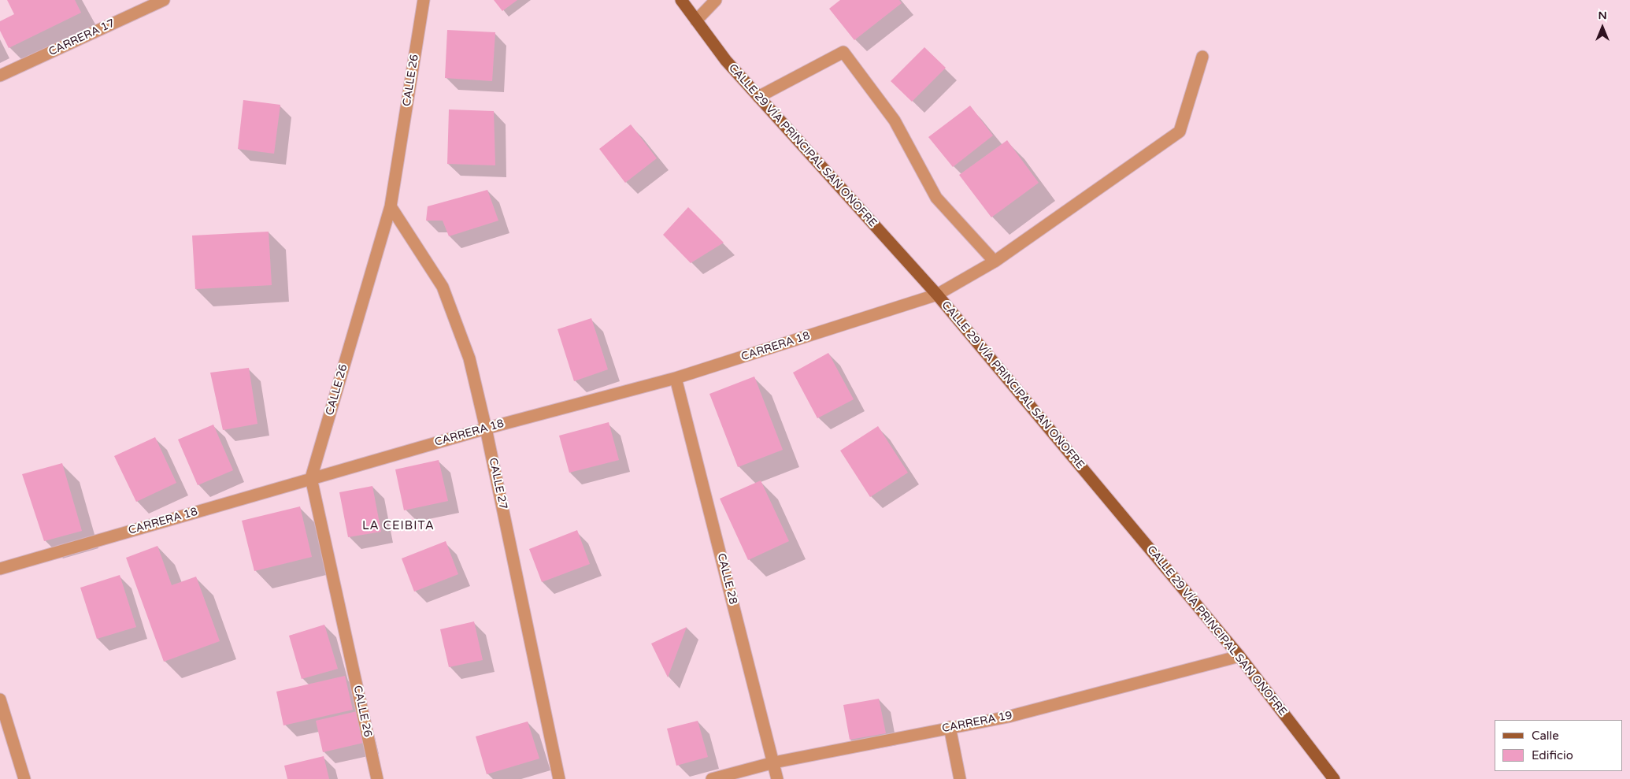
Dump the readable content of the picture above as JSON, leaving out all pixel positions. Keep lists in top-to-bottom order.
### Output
{
  "streets": {
    "main road": ["CALLE 29 VÍA PRINCIPAL SAN ONOFRE"],
    "street": [
      "CARRERA 17",
      "CALLE 26",
      "CARRERA 18",
      "CALLE 27",
      "CALLE 28",
      "CARRERA 19"
    ]
  },
  "crossings": [
    ["CALLE 26", "CARRERA 18"],
    ["CALLE 26", "CALLE 27"],
    ["CALLE 29 VÍA PRINCIPAL SAN ONOFRE", "CARRERA 18"],
    ["CALLE 29 VÍA PRINCIPAL SAN ONOFRE", "CARRERA 19"],
    ["CARRERA 18", "CALLE 27"],
    ["CARRERA 18", "CALLE 28"],
    ["CALLE 28", "CARRERA 19"]
  ],
  "districts": ["LA CEIBITA"],
  "legend": ["Calle", "Edificio"],
  "north": "top"
}
